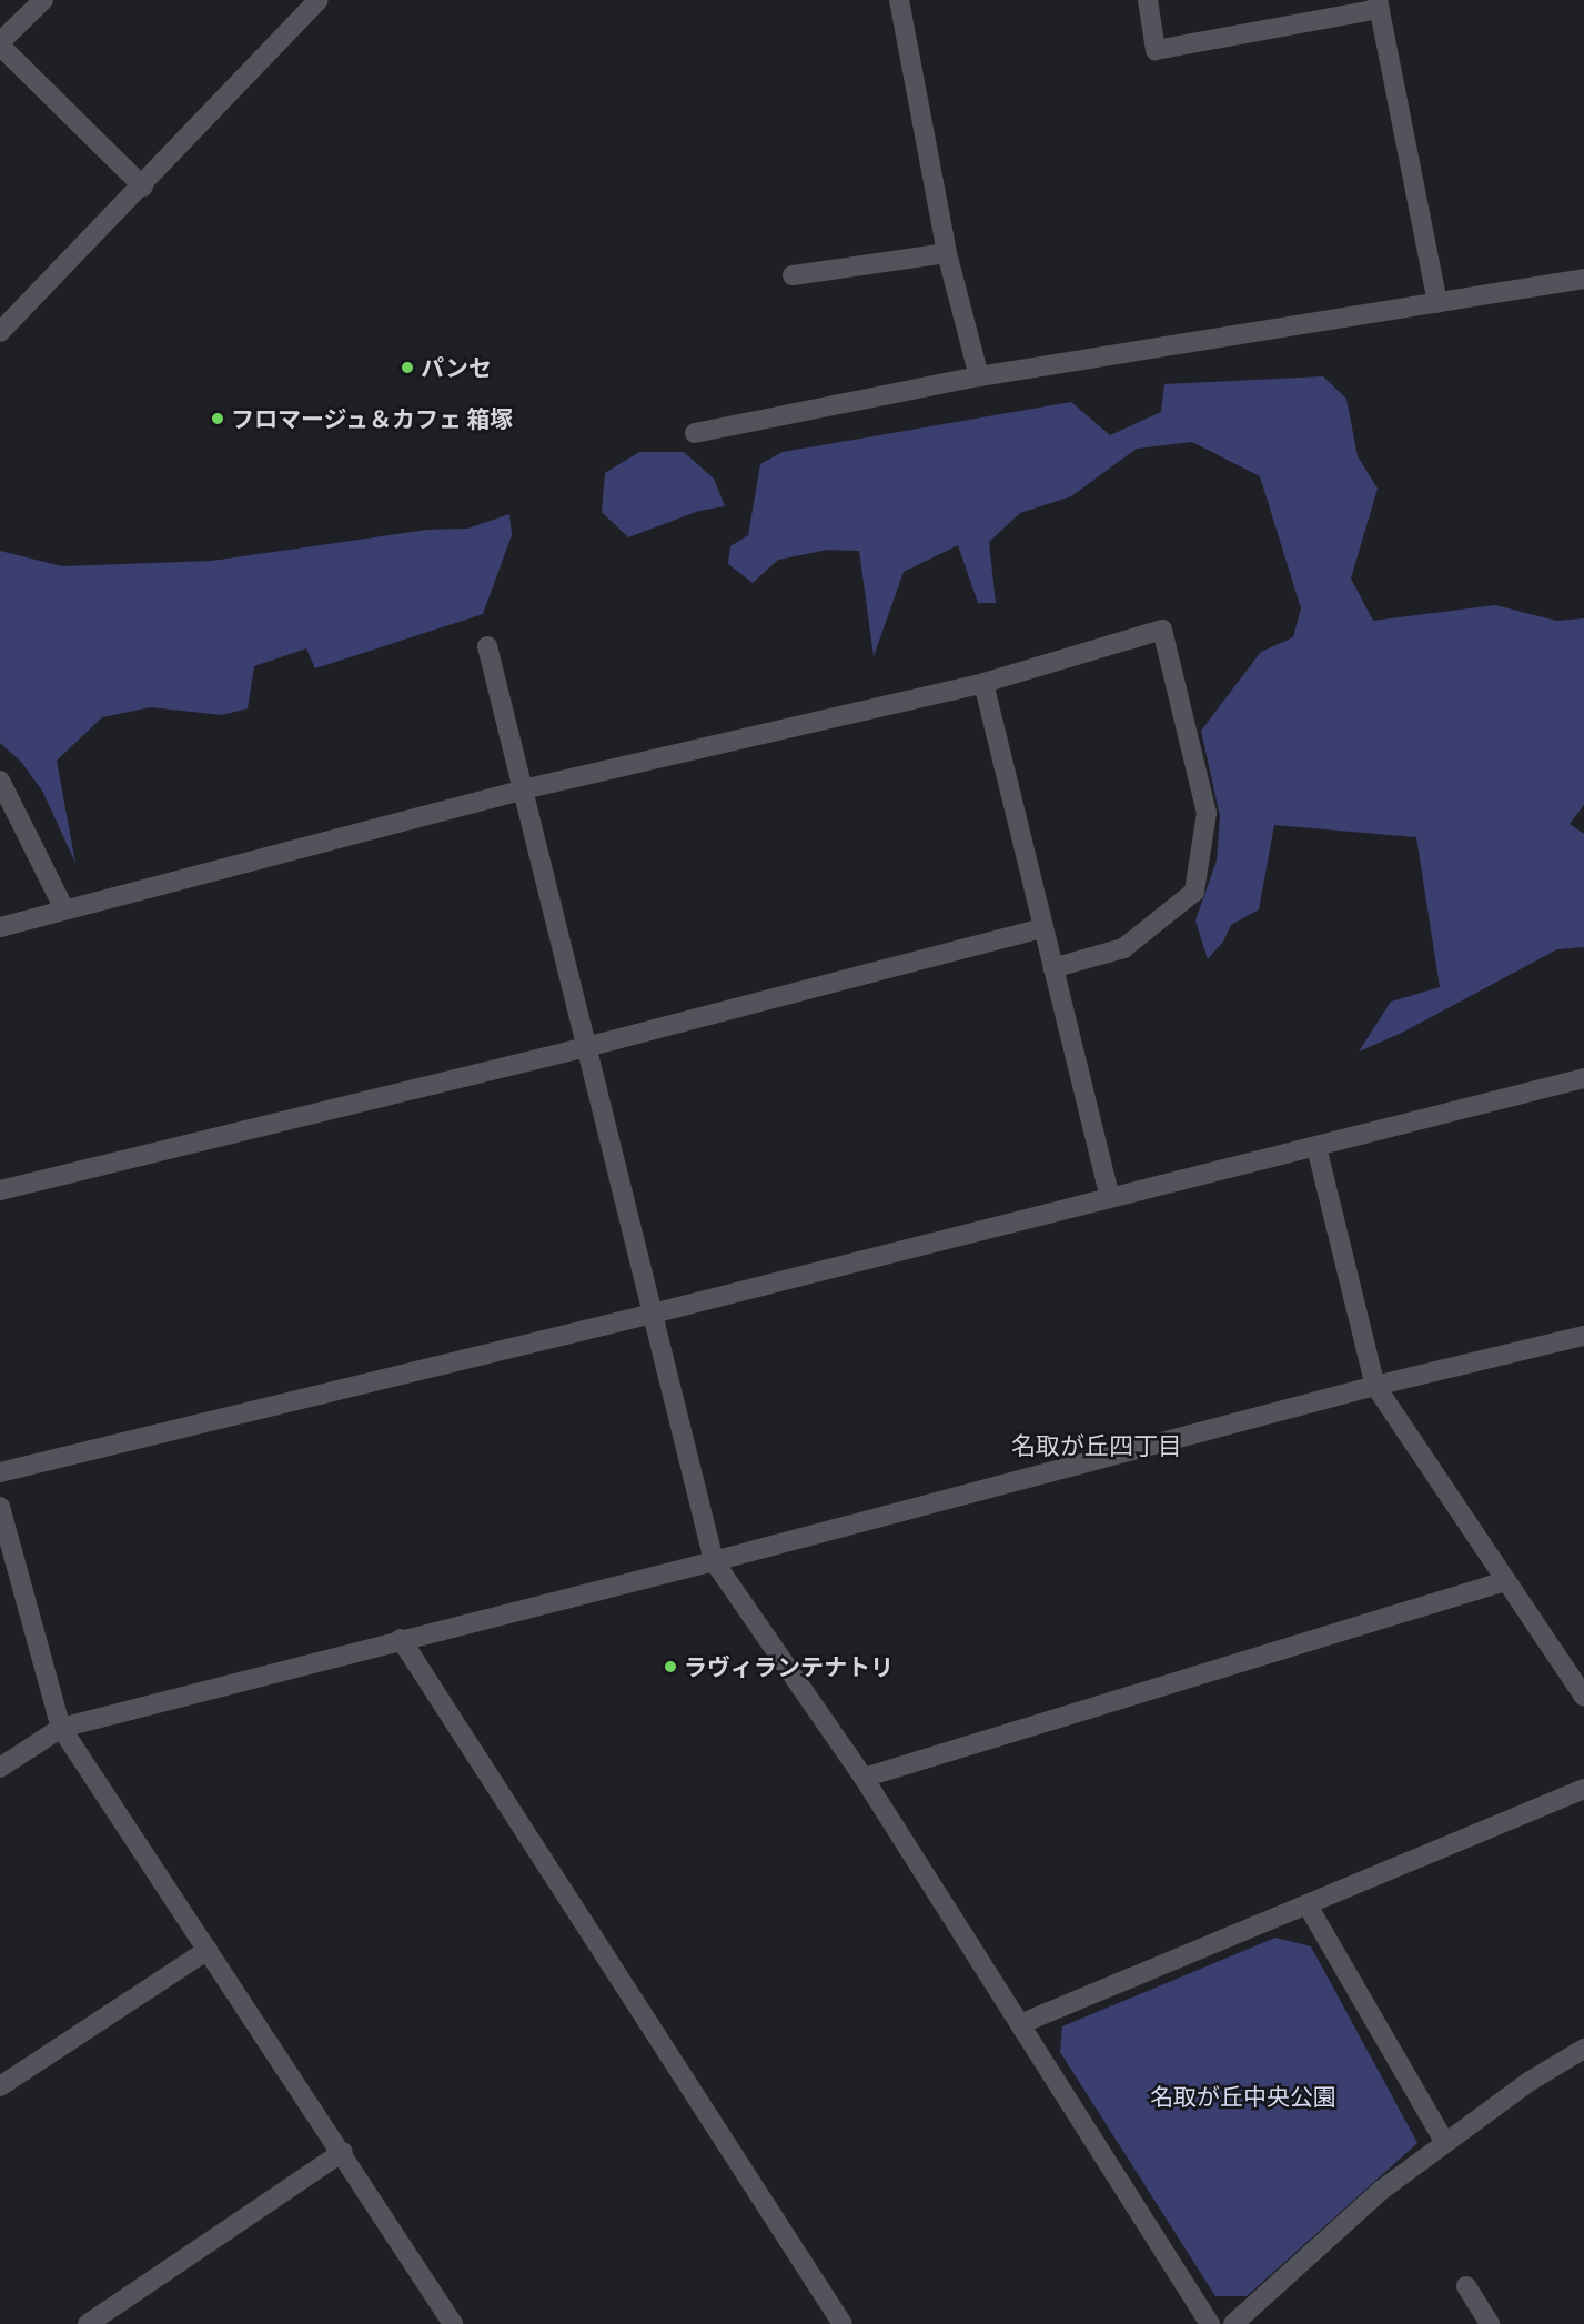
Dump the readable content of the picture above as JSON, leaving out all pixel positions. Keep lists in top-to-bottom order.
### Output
{
  "districts": ["名取が丘四丁目"],
  "parks": ["名取が丘中央公園"],
  "places": ["パンセ", "フロマージュ＆カフェ 箱塚", "ラヴィランテナトリ"]
}
